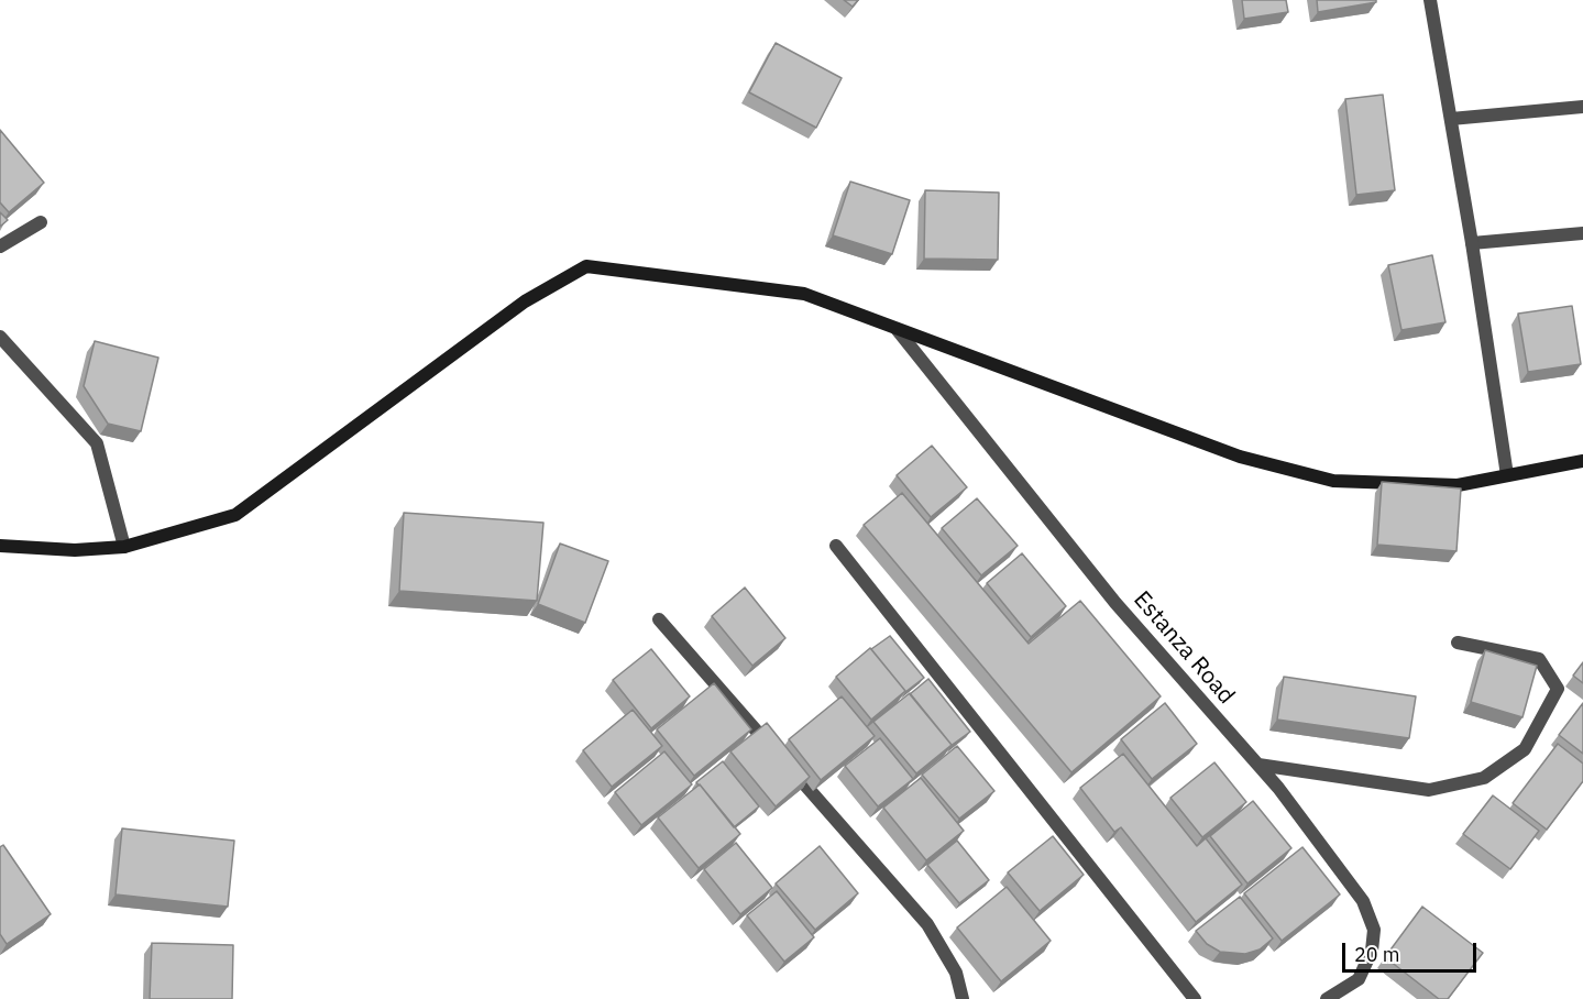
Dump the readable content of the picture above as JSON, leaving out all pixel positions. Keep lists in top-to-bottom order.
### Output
{
  "streets": {
    "street": ["Estanza Road"]
  },
  "scale_bar": "20 m"
}
